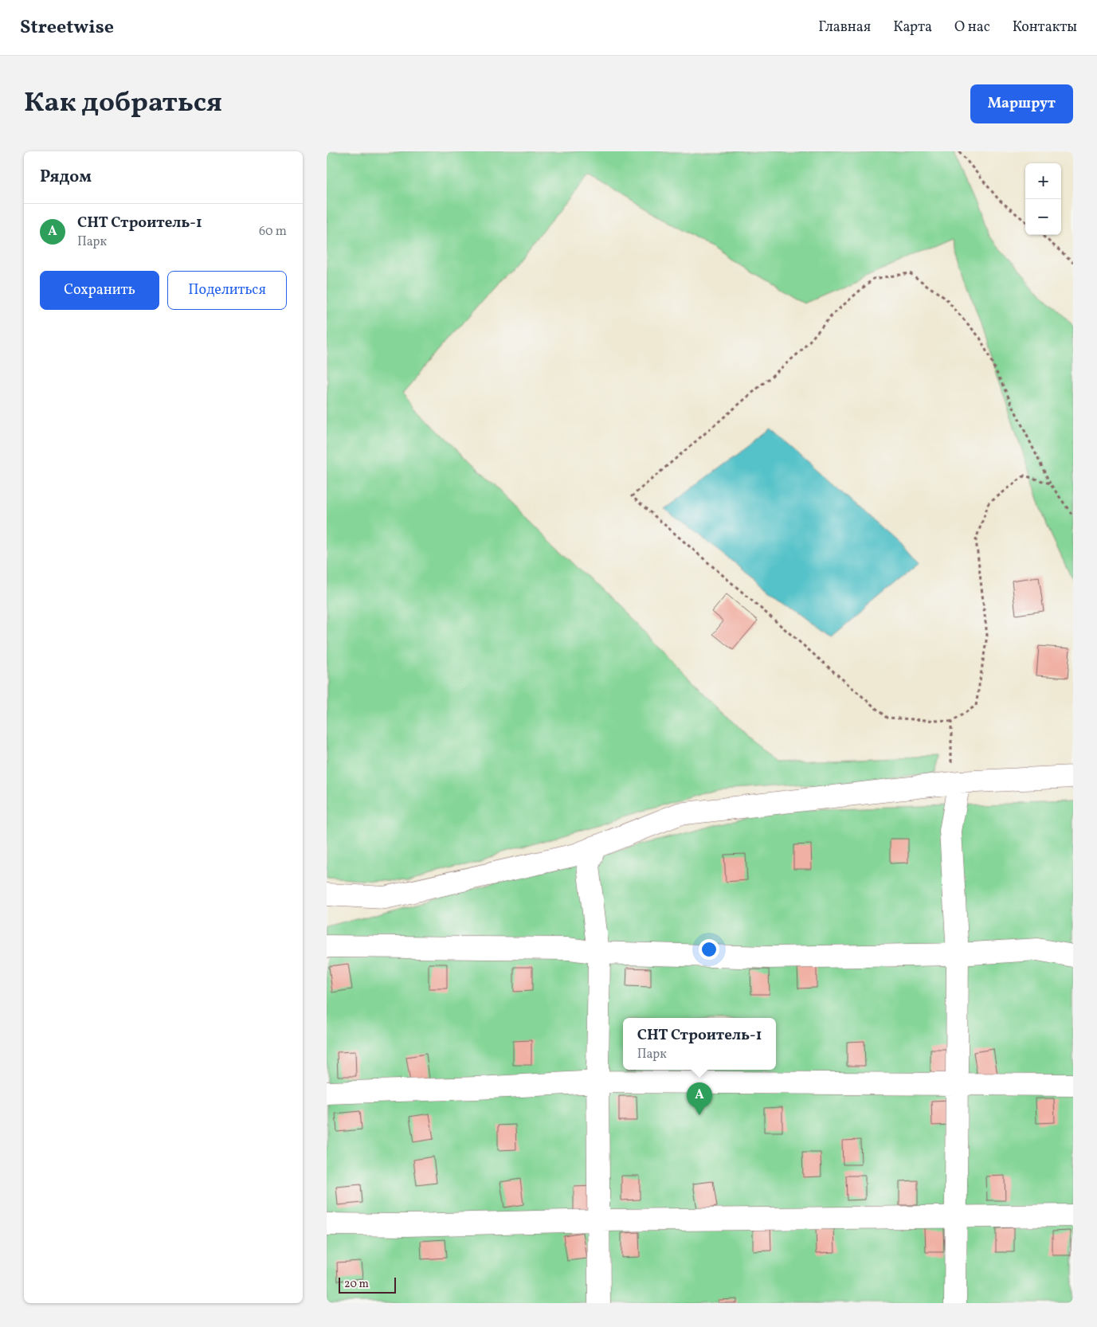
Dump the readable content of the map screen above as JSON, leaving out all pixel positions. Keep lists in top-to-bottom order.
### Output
{
  "scale_bar": "20 m",
  "page": {
    "header": "Streetwise",
    "nav": [
      "Главная",
      "Карта",
      "О нас",
      "Контакты"
    ],
    "title": "Как добраться",
    "buttons": [
      "Маршрут",
      ["Сохранить", "Поделиться"]
    ],
    "heading": "Рядом",
    "map_buttons": ["+", "−"],
    "list": [
      {
        "mark": "A",
        "name": "СНТ Строитель-1",
        "note": "Парк",
        "value": "60 m"
      }
    ],
    "popup": ["СНТ Строитель-1", "Парк"],
    "pins": "A",
    "scale": "20 m"
  }
}
